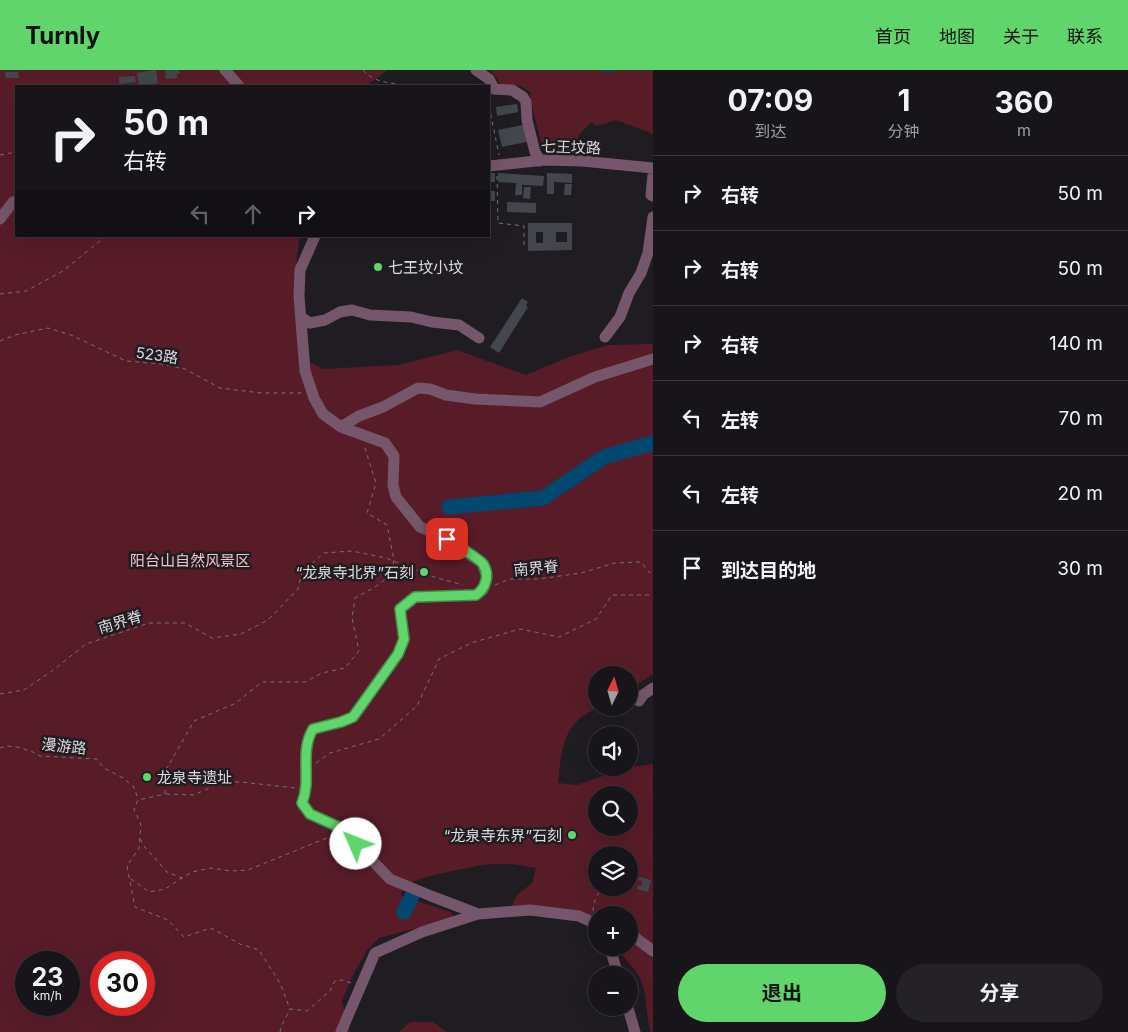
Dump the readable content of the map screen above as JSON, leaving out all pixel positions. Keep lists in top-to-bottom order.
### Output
{
  "streets": {
    "street": ["七王坟路"],
    "path": ["523路", "南界脊", "漫游路"]
  },
  "parks": ["阳台山自然风景区"],
  "places": [
    "七王坟小坟",
    "“龙泉寺北界”石刻",
    "龙泉寺遗址",
    "“龙泉寺东界”石刻"
  ],
  "north": "top",
  "page": {
    "header": "Turnly",
    "nav": [
      "首页",
      "地图",
      "关于",
      "联系"
    ],
    "eta": [
      "07:09",
      "到达",
      "1",
      "分钟",
      "360",
      "m"
    ],
    "turn": ["50 m", "右转"],
    "list": [
      {
        "name": "右转",
        "value": "50 m"
      },
      {
        "name": "右转",
        "value": "50 m"
      },
      {
        "name": "右转",
        "value": "140 m"
      },
      {
        "name": "左转",
        "value": "70 m"
      },
      {
        "name": "左转",
        "value": "20 m"
      },
      {
        "name": "到达目的地",
        "value": "30 m"
      }
    ],
    "map_buttons": ["+", "−"],
    "speed": "23 km/h",
    "limit": "30",
    "buttons": ["退出", "分享"]
  }
}
